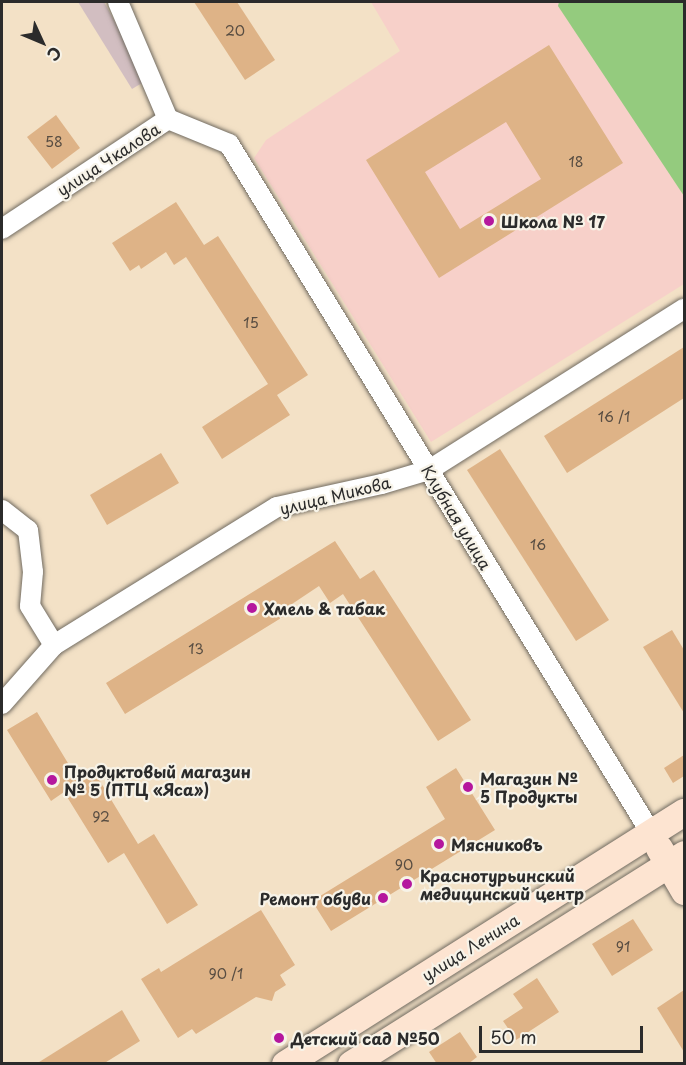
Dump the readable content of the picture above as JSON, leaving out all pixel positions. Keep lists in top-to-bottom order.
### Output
{
  "streets": {
    "main road": ["Клубная улица", "улица Ленина"],
    "street": ["улица Чкалова", "улица Микова"]
  },
  "crossings": [
    ["улица Чкалова", "Клубная улица"],
    ["улица Микова", "Клубная улица"],
    ["Клубная улица", "улица Ленина"]
  ],
  "places": [
    "Школа № 17",
    "Хмель & табак",
    "Продуктовый магазин № 5 (ПТЦ «Яса»)",
    "Магазин № 5 Продукты",
    "Мясниковъ",
    "Краснотурьинский медицинский центр",
    "Ремонт обуви",
    "Детский сад №50"
  ],
  "house_numbers": [
    "20",
    "58",
    "18",
    "15",
    "16 /1",
    "16",
    "13",
    "92",
    "90",
    "91",
    "90 /1"
  ],
  "scale_bar": "50 m",
  "north": "bottom right"
}
